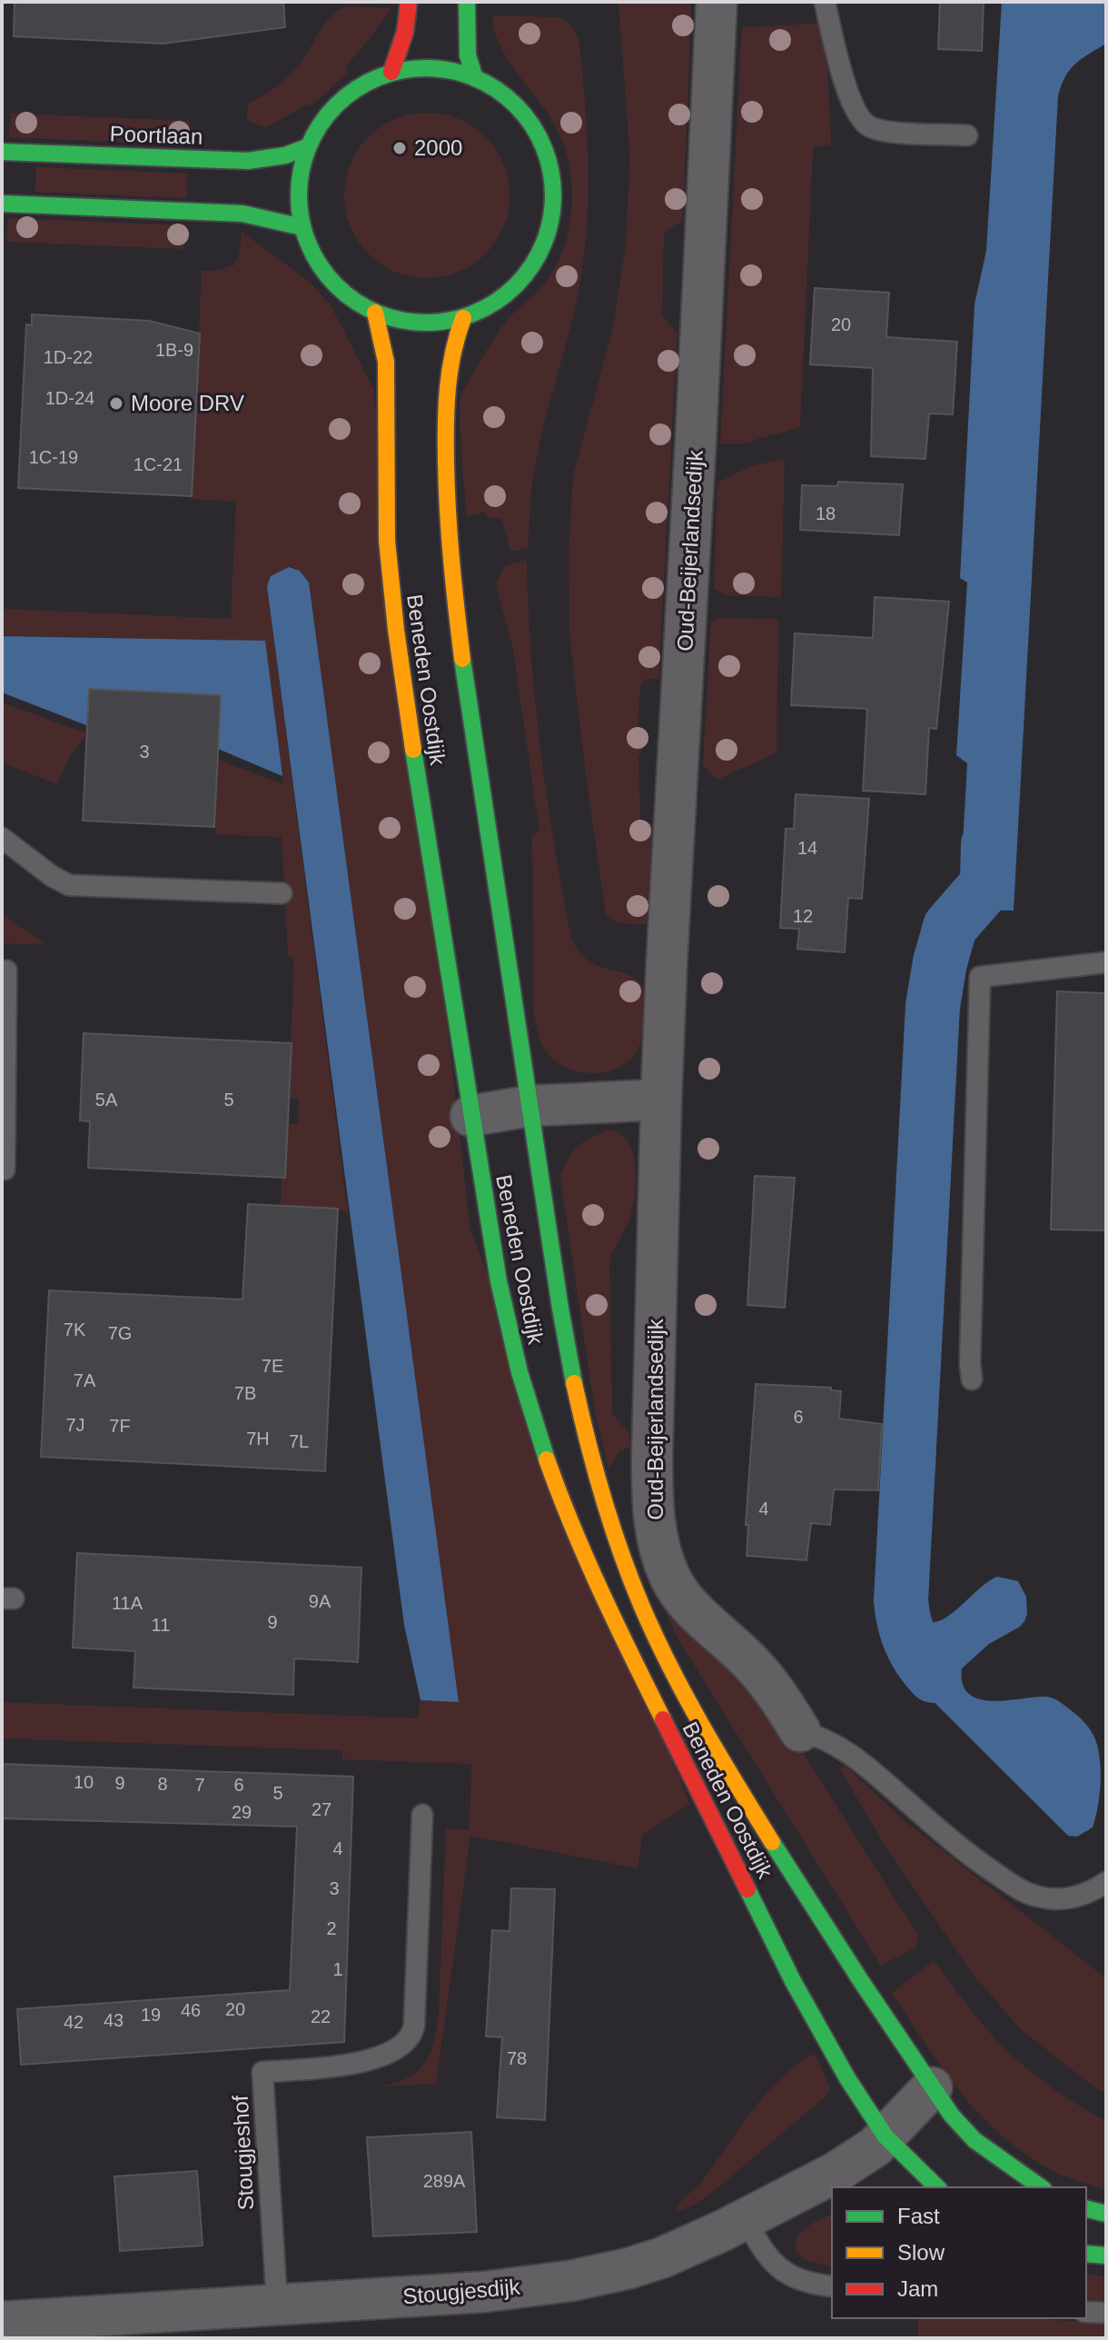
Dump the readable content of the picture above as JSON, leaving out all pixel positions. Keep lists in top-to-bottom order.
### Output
{
  "streets": {
    "main road": ["Poortlaan", "Beneden Oostdijk"],
    "street": ["Oud-Beijerlandsedijk", "Stougjesdijk"],
    "lane": ["Stougjeshof"]
  },
  "crossings": [
    ["Poortlaan", "Beneden Oostdijk"],
    ["Beneden Oostdijk", "Stougjesdijk"],
    ["Stougjeshof", "Stougjesdijk"]
  ],
  "places": ["2000", "Moore DRV"],
  "house_numbers": [
    "20",
    "1B-9",
    "1D-22",
    "1D-24",
    "1C-19",
    "1C-21",
    "18",
    "3",
    "14",
    "12",
    "5A",
    "5",
    "7K",
    "7G",
    "7E",
    "7A",
    "7B",
    "6",
    "7J",
    "7F",
    "7H",
    "7L",
    "4",
    "9A",
    "11A",
    "9",
    "11",
    "10",
    "9",
    "8",
    "7",
    "6",
    "5",
    "27",
    "29",
    "4",
    "3",
    "2",
    "1",
    "20",
    "46",
    "19",
    "22",
    "43",
    "42",
    "78",
    "289A"
  ],
  "legend": ["Fast", "Slow", "Jam"]
}
